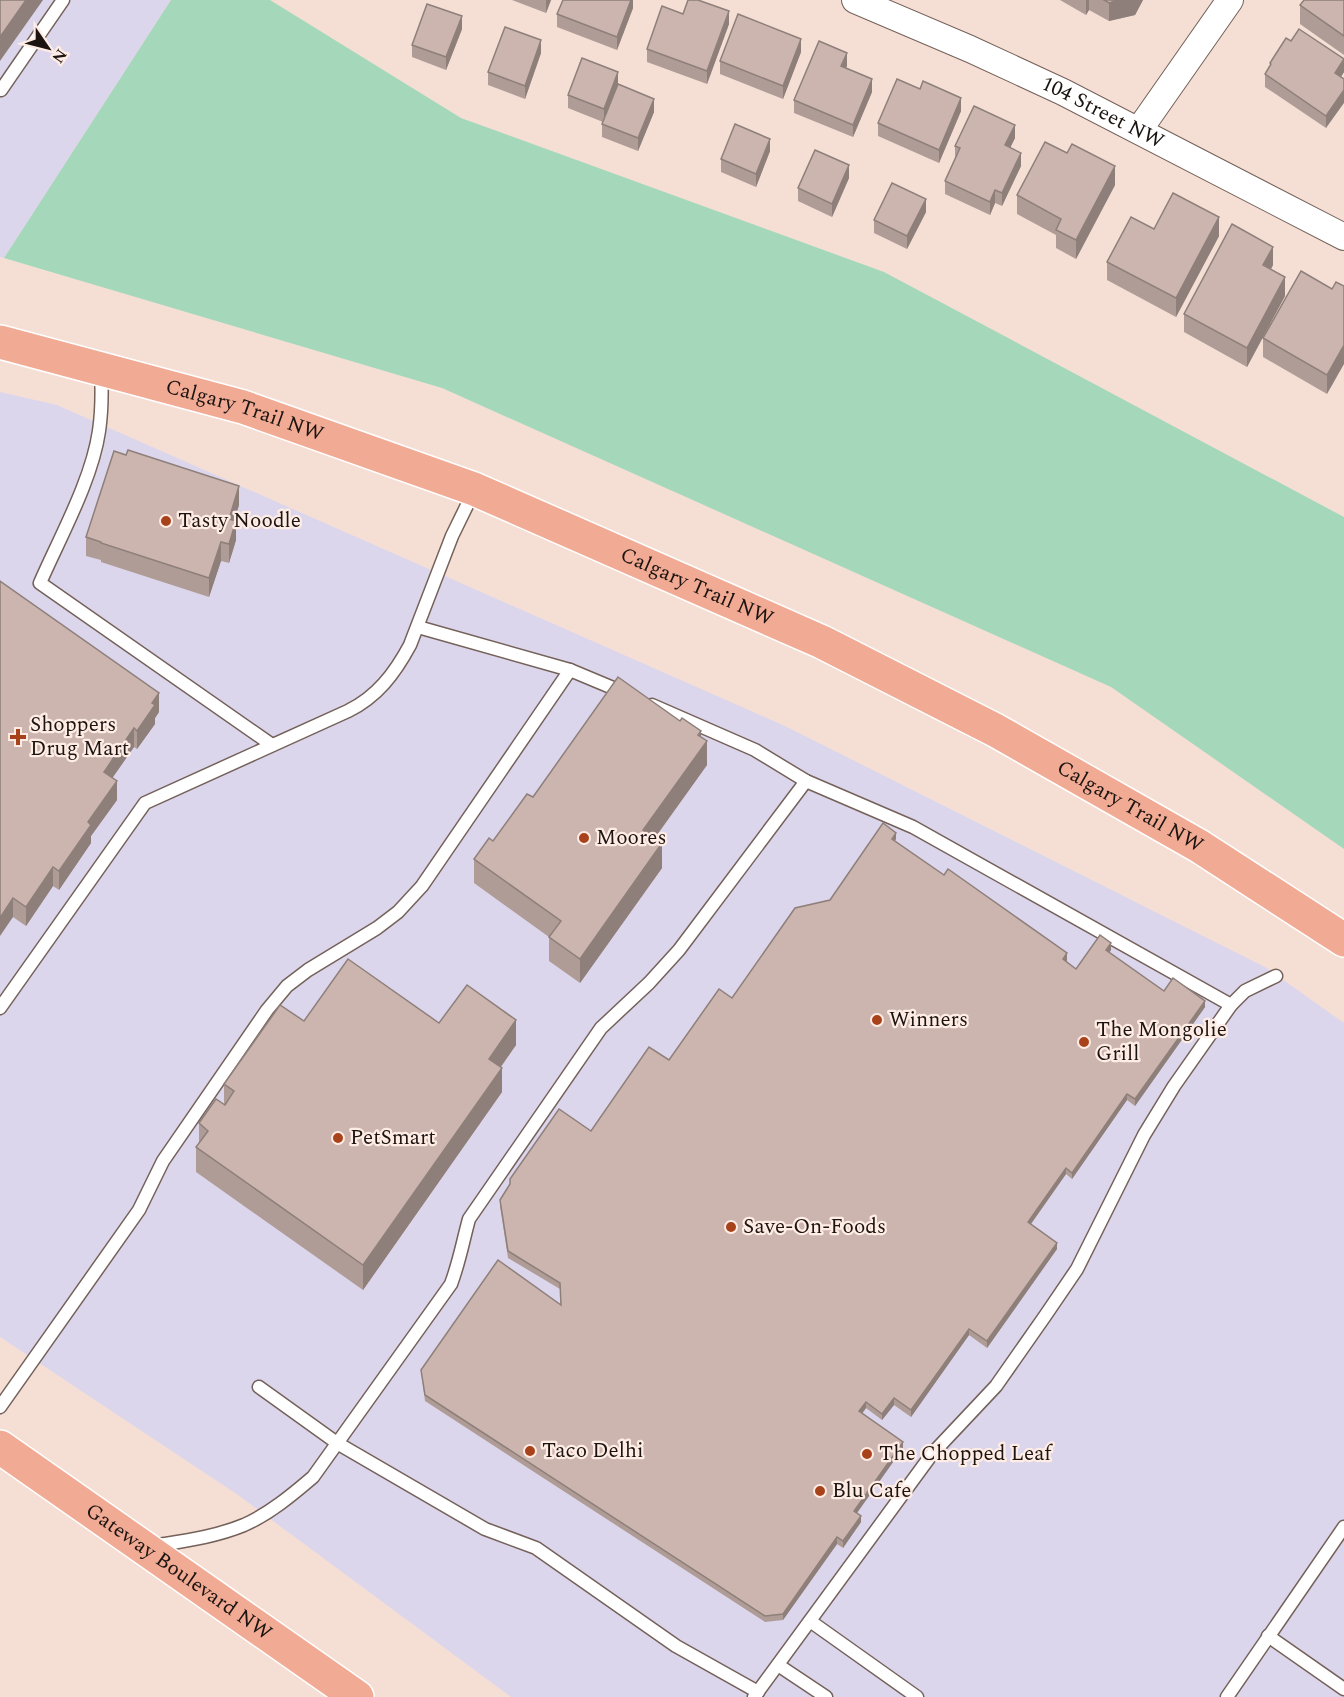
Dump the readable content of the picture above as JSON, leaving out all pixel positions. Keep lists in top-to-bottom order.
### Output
{
  "streets": {
    "highway": ["Calgary Trail NW", "Gateway Boulevard NW"],
    "street": ["104 Street NW"]
  },
  "places": {
    "other": [
      "Tasty Noodle",
      "Moores",
      "Winners",
      "The Mongolie Grill",
      "PetSmart",
      "Save-On-Foods",
      "Taco Delhi",
      "The Chopped Leaf",
      "Blu Cafe"
    ],
    "health": ["Shoppers Drug Mart"]
  },
  "north": "bottom right"
}
